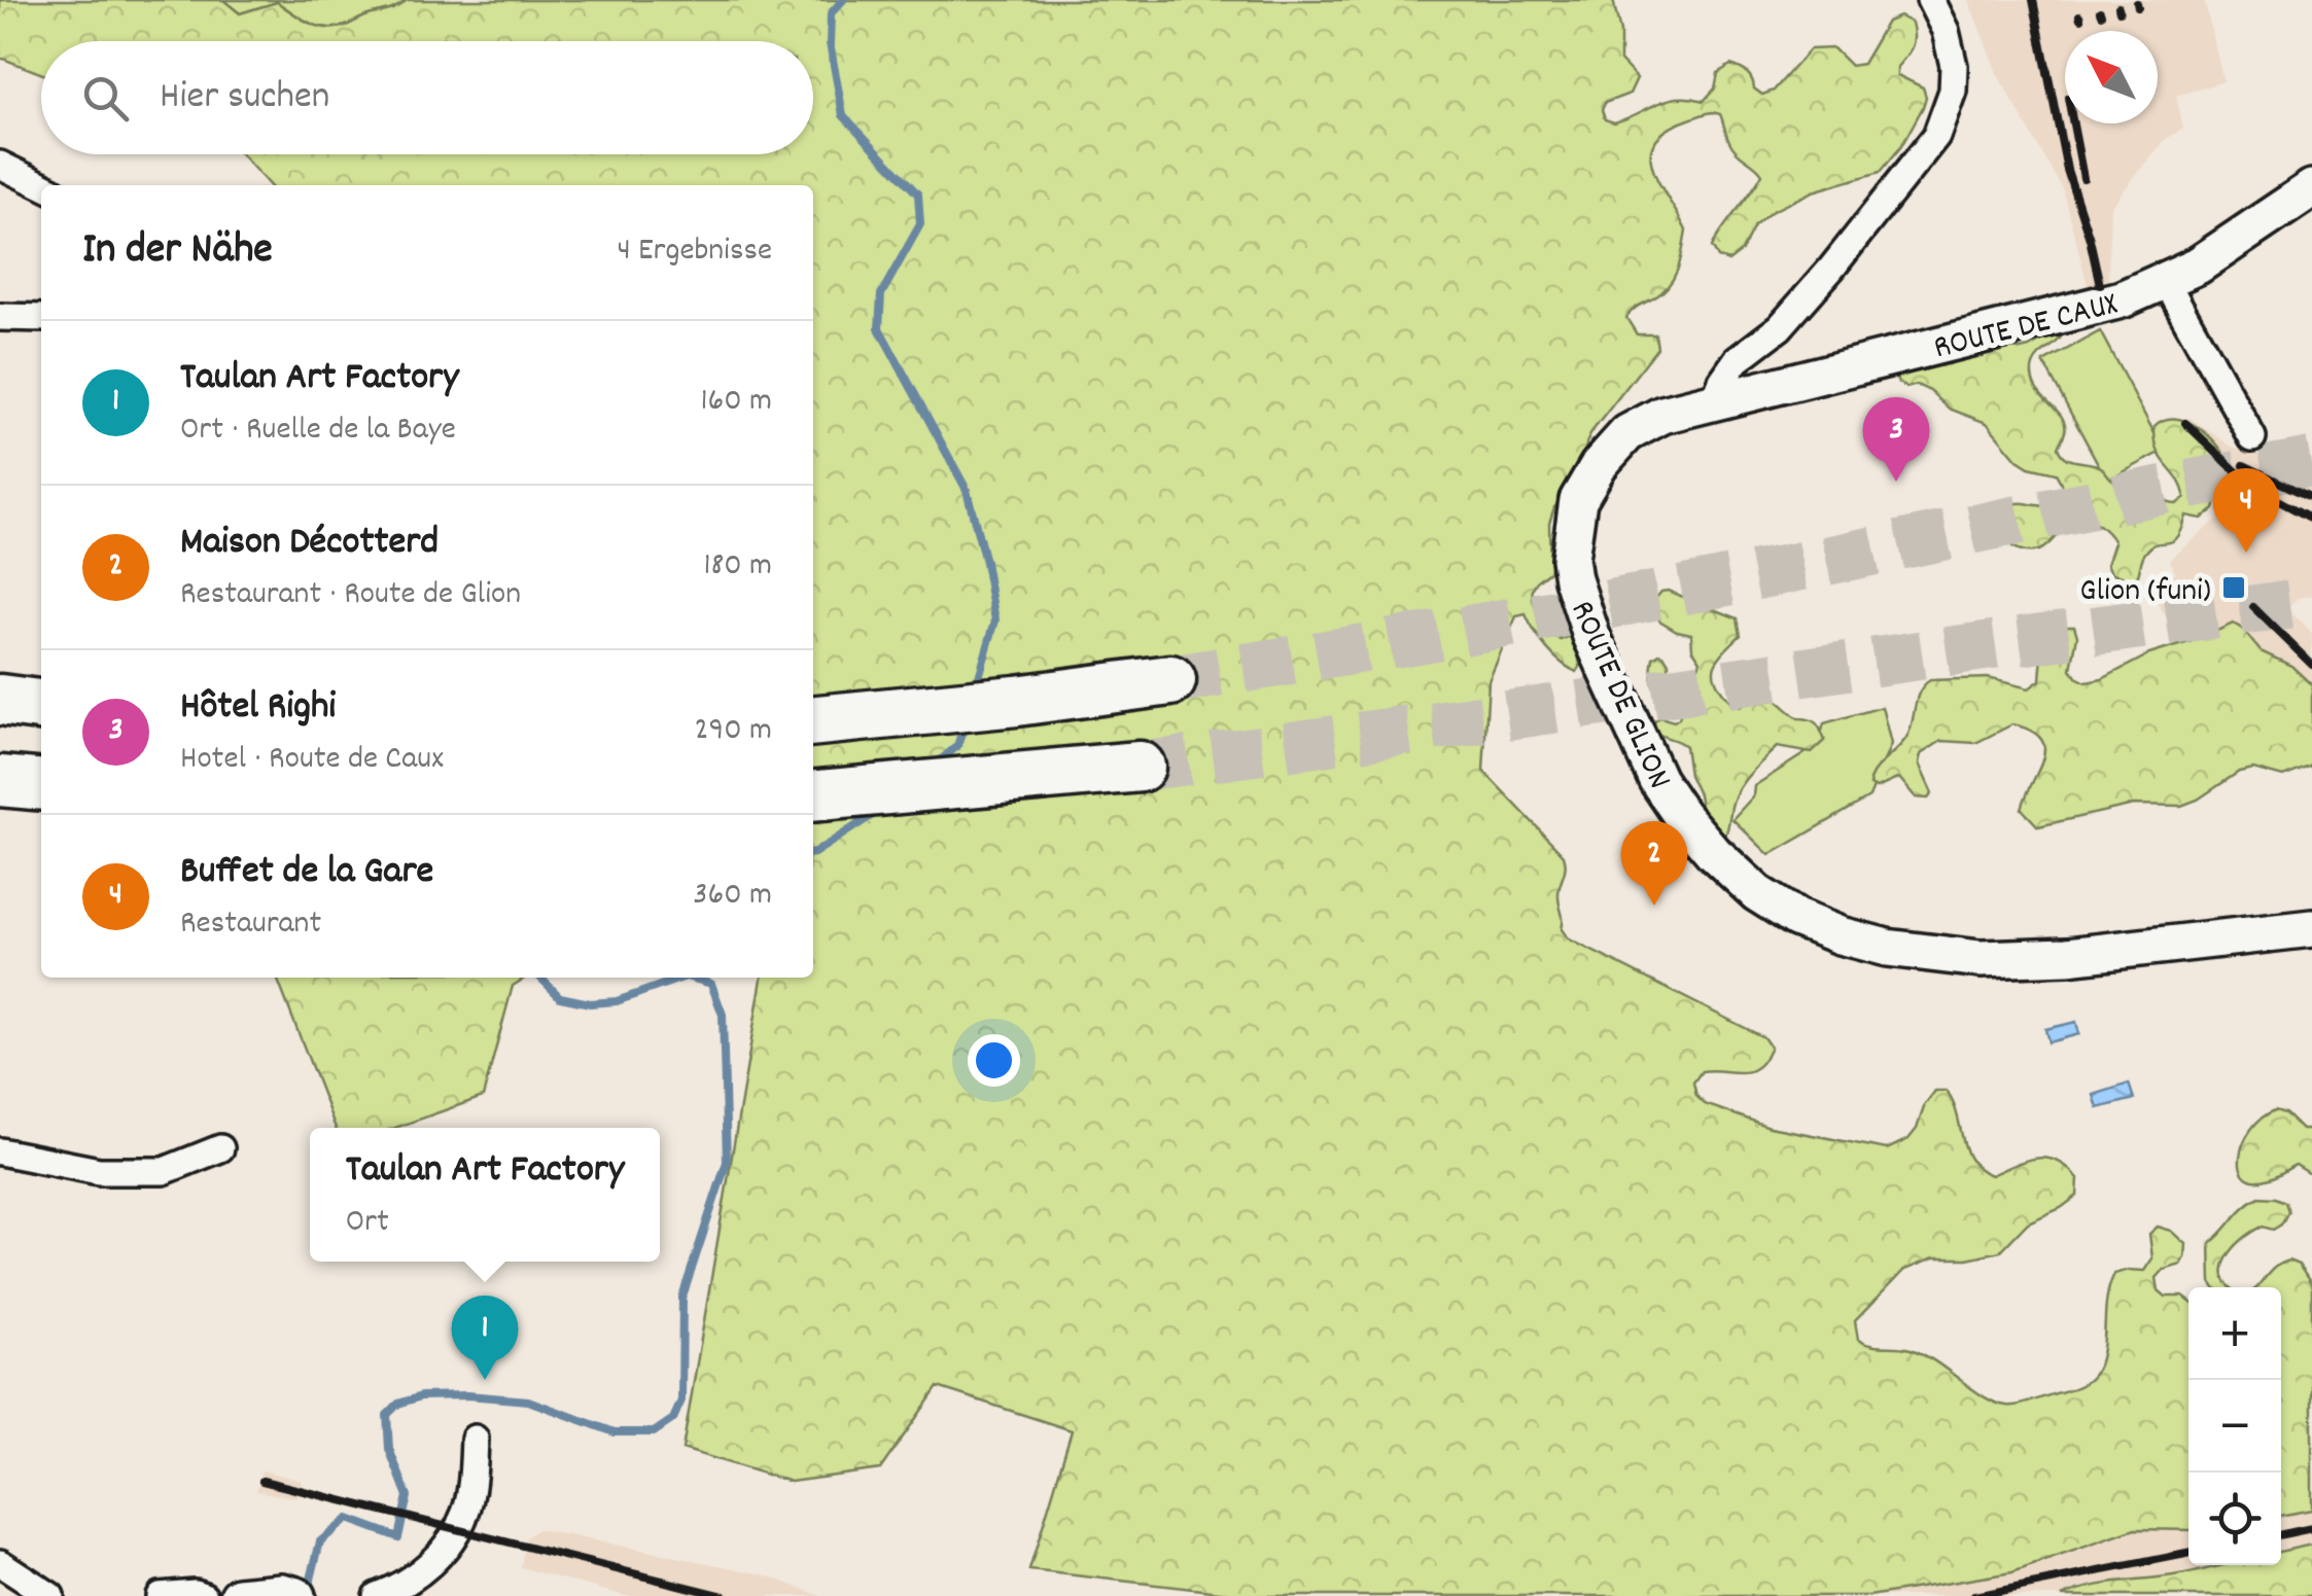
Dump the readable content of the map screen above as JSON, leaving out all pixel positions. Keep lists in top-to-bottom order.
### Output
{
  "streets": {
    "street": ["ROUTE DE CAUX", "ROUTE DE GLION"]
  },
  "crossings": [
    ["ROUTE DE CAUX", "ROUTE DE GLION"]
  ],
  "places": {
    "transit": ["Glion (funi)"]
  },
  "north": "top left",
  "page": {
    "search": "Hier suchen",
    "heading": ["In der Nähe", "4 Ergebnisse"],
    "list": [
      {
        "mark": "1",
        "name": "Taulan Art Factory",
        "note": "Ort · Ruelle de la Baye",
        "value": "160 m"
      },
      {
        "mark": "2",
        "name": "Maison Décotterd",
        "note": "Restaurant · Route de Glion",
        "value": "180 m"
      },
      {
        "mark": "3",
        "name": "Hôtel Righi",
        "note": "Hotel · Route de Caux",
        "value": "290 m"
      },
      {
        "mark": "4",
        "name": "Buffet de la Gare",
        "note": "Restaurant",
        "value": "360 m"
      }
    ],
    "pins": [
      "3",
      "4",
      "2",
      "1"
    ],
    "popup": ["Taulan Art Factory", "Ort"],
    "map_buttons": ["+", "−"]
  }
}
